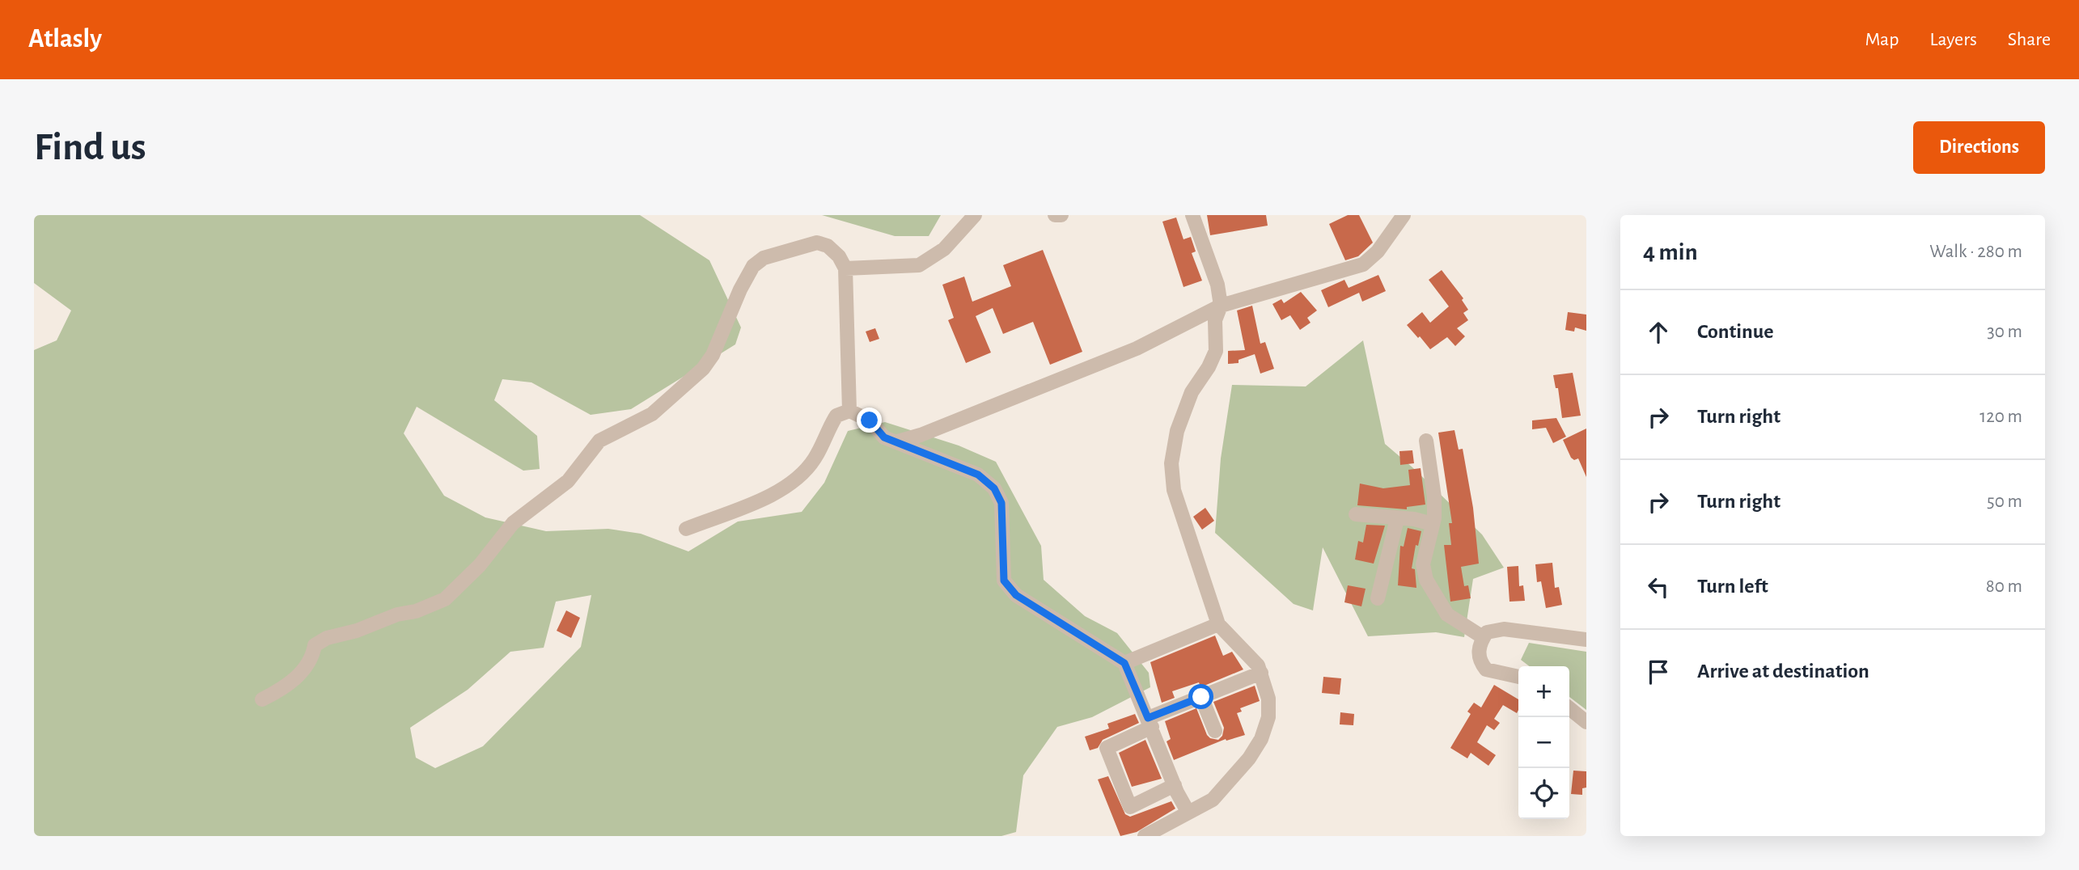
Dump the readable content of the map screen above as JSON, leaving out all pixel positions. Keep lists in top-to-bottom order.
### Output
{
  "page": {
    "header": "Atlasly",
    "nav": ["Map", "Layers", "Share"],
    "buttons": "Directions",
    "title": "Find us",
    "heading": ["4 min", "Walk · 280 m"],
    "list": [
      ["Continue", "30 m"],
      ["Turn right", "120 m"],
      ["Turn right", "50 m"],
      ["Turn left", "80 m"],
      "Arrive at destination"
    ],
    "map_buttons": ["+", "−"]
  }
}
